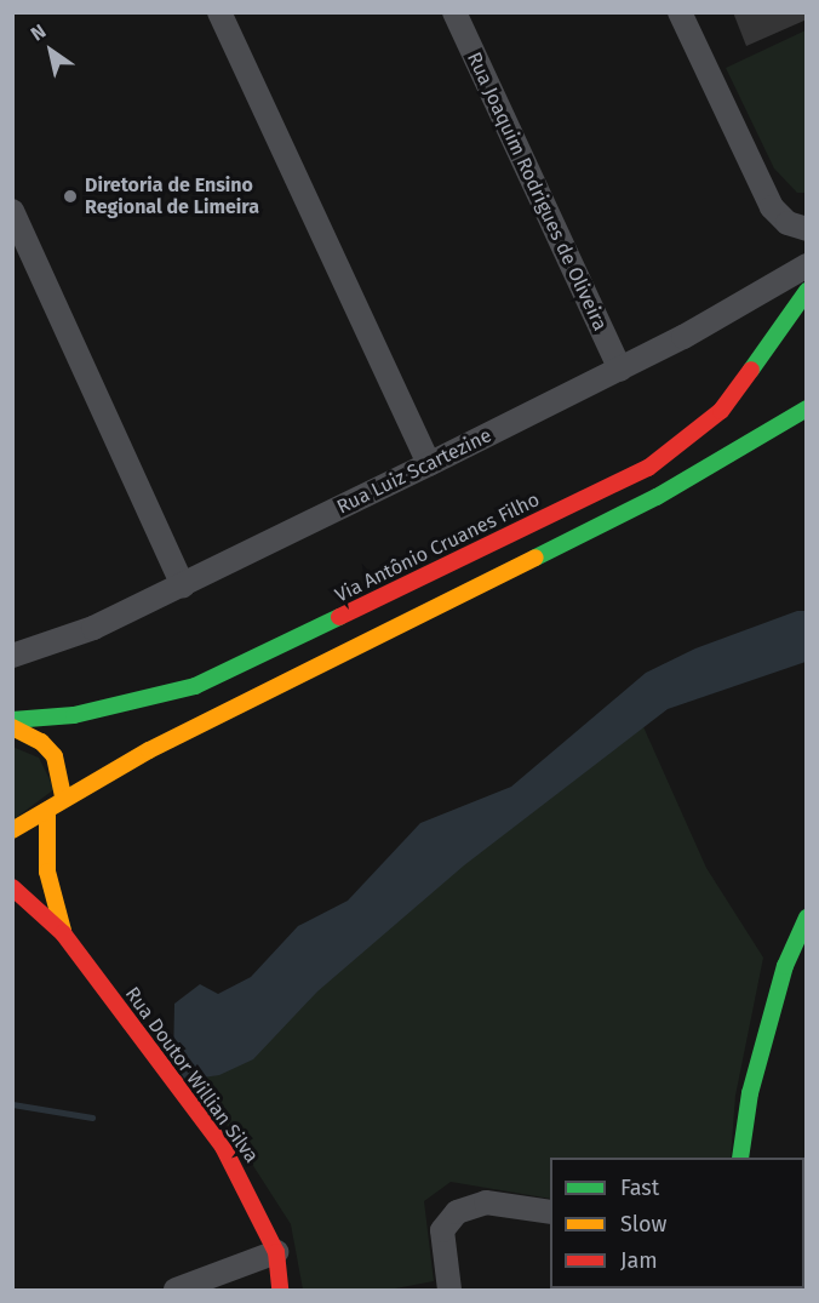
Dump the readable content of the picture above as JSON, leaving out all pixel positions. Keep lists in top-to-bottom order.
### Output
{
  "streets": {
    "main road": ["Via Antônio Cruanes Filho", "Rua Doutor Willian Silva"],
    "street": ["Rua Joaquim Rodrigues de Oliveira", "Rua Luiz Scartezine"]
  },
  "crossings": [
    ["Rua Joaquim Rodrigues de Oliveira", "Rua Luiz Scartezine"]
  ],
  "places": ["Diretoria de Ensino Regional de Limeira"],
  "legend": ["Fast", "Slow", "Jam"],
  "north": "top left"
}
